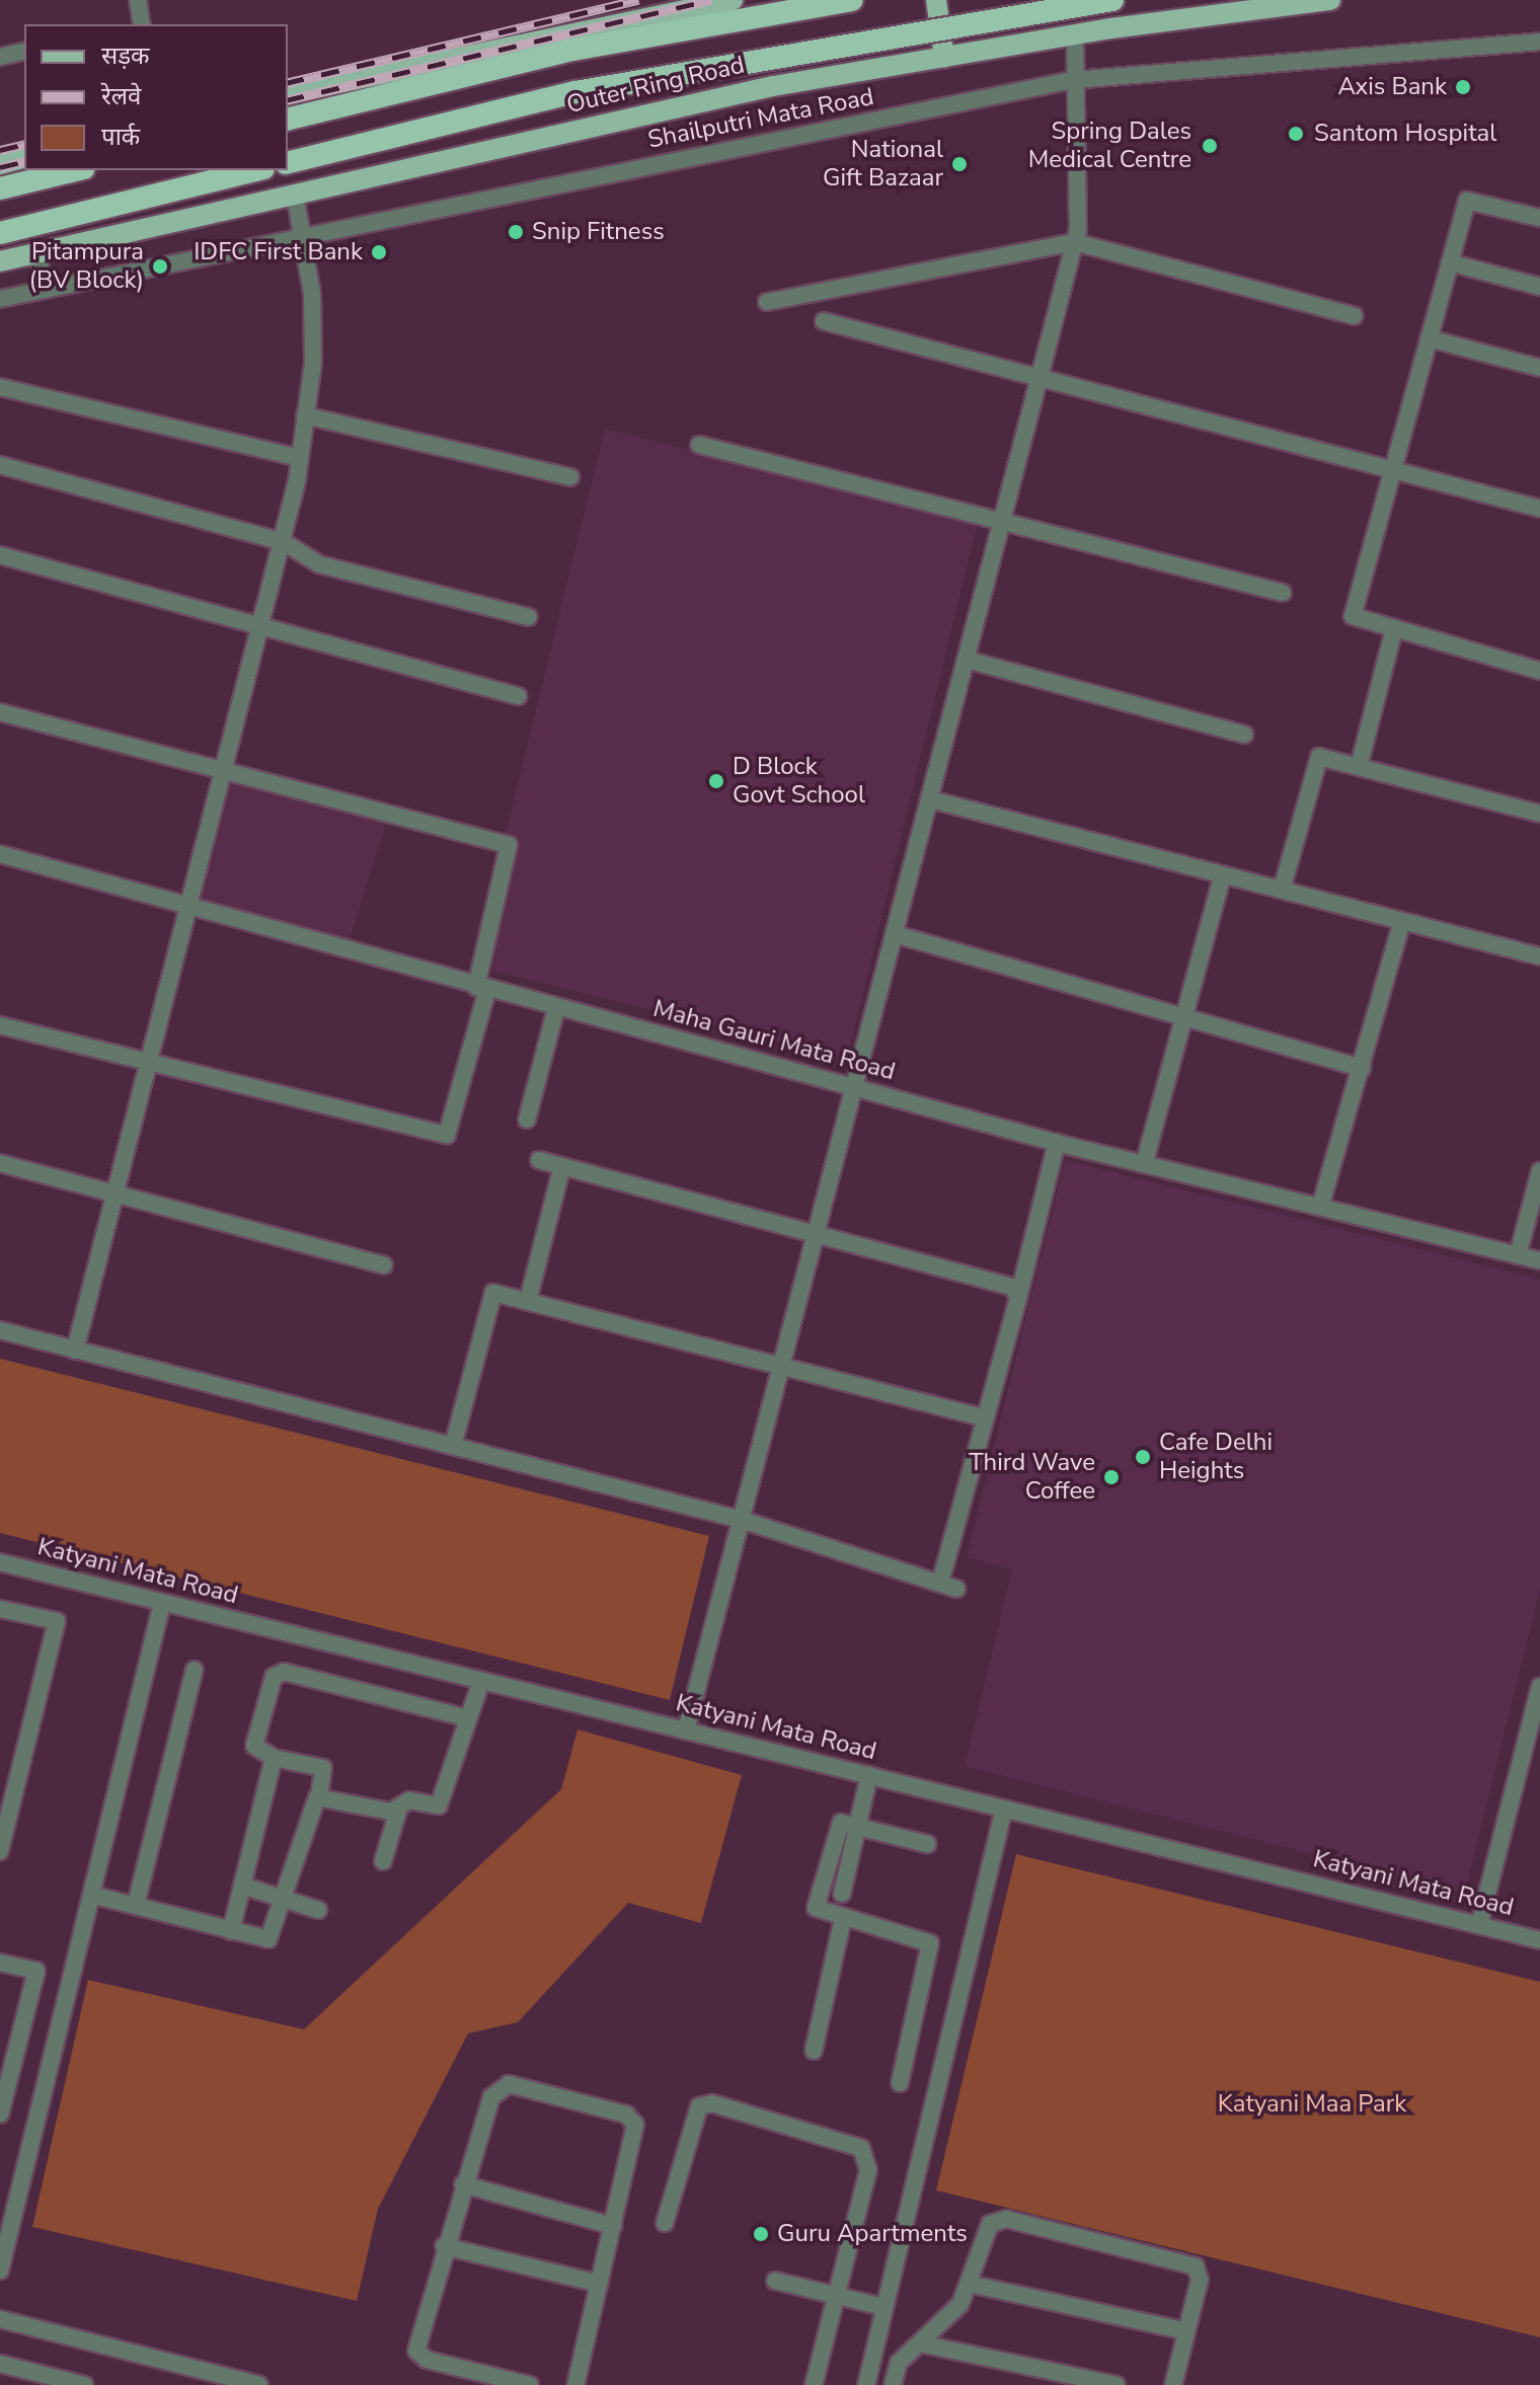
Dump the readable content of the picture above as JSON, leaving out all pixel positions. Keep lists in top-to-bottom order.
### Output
{
  "streets": {
    "highway": ["Outer Ring Road"],
    "street": ["Shailputri Mata Road", "Maha Gauri Mata Road", "Katyani Mata Road"]
  },
  "parks": ["Katyani Maa Park"],
  "places": [
    "Axis Bank",
    "Santom Hospital",
    "Spring Dales Medical Centre",
    "National Gift Bazaar",
    "Snip Fitness",
    "IDFC First Bank",
    "Pitampura (BV Block)",
    "D Block Govt School",
    "Cafe Delhi Heights",
    "Third Wave Coffee",
    "Guru Apartments"
  ],
  "legend": ["सड़क", "रेलवे", "पार्क"]
}
